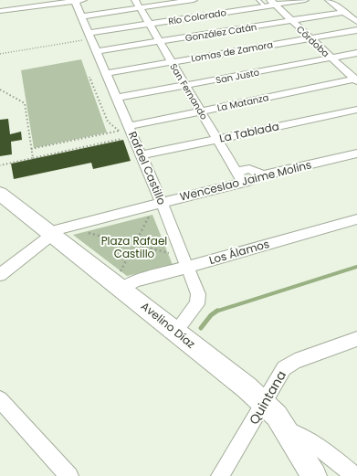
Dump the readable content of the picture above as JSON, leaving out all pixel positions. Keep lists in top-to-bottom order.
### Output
{
  "streets": {
    "street": [
      "Río Colorado",
      "González Catán",
      "Córdoba",
      "Lomas de Zamora",
      "San Justo",
      "San Fernando",
      "La Matanza",
      "La Tablada",
      "Rafael Castillo",
      "Wenceslao Jaime Molins",
      "Los Álamos",
      "Avelino Díaz",
      "Quintana"
    ]
  },
  "crossings": [
    ["Río Colorado", "Córdoba"],
    ["Río Colorado", "San Fernando"],
    ["Río Colorado", "Rafael Castillo"],
    ["González Catán", "Córdoba"],
    ["González Catán", "San Fernando"],
    ["González Catán", "Rafael Castillo"],
    ["Córdoba", "Lomas de Zamora"],
    ["Córdoba", "San Justo"],
    ["Córdoba", "La Matanza"],
    ["Lomas de Zamora", "San Fernando"],
    ["Lomas de Zamora", "Rafael Castillo"],
    ["San Justo", "San Fernando"],
    ["San Justo", "Rafael Castillo"],
    ["San Fernando", "La Matanza"],
    ["San Fernando", "La Tablada"],
    ["San Fernando", "Wenceslao Jaime Molins"],
    ["La Matanza", "Rafael Castillo"],
    ["La Tablada", "Rafael Castillo"],
    ["Rafael Castillo", "Wenceslao Jaime Molins"],
    ["Rafael Castillo", "Los Álamos"],
    ["Rafael Castillo", "Avelino Díaz"],
    ["Wenceslao Jaime Molins", "Avelino Díaz"],
    ["Los Álamos", "Avelino Díaz"],
    ["Avelino Díaz", "Quintana"]
  ],
  "parks": ["Plaza Rafael Castillo"]
}
